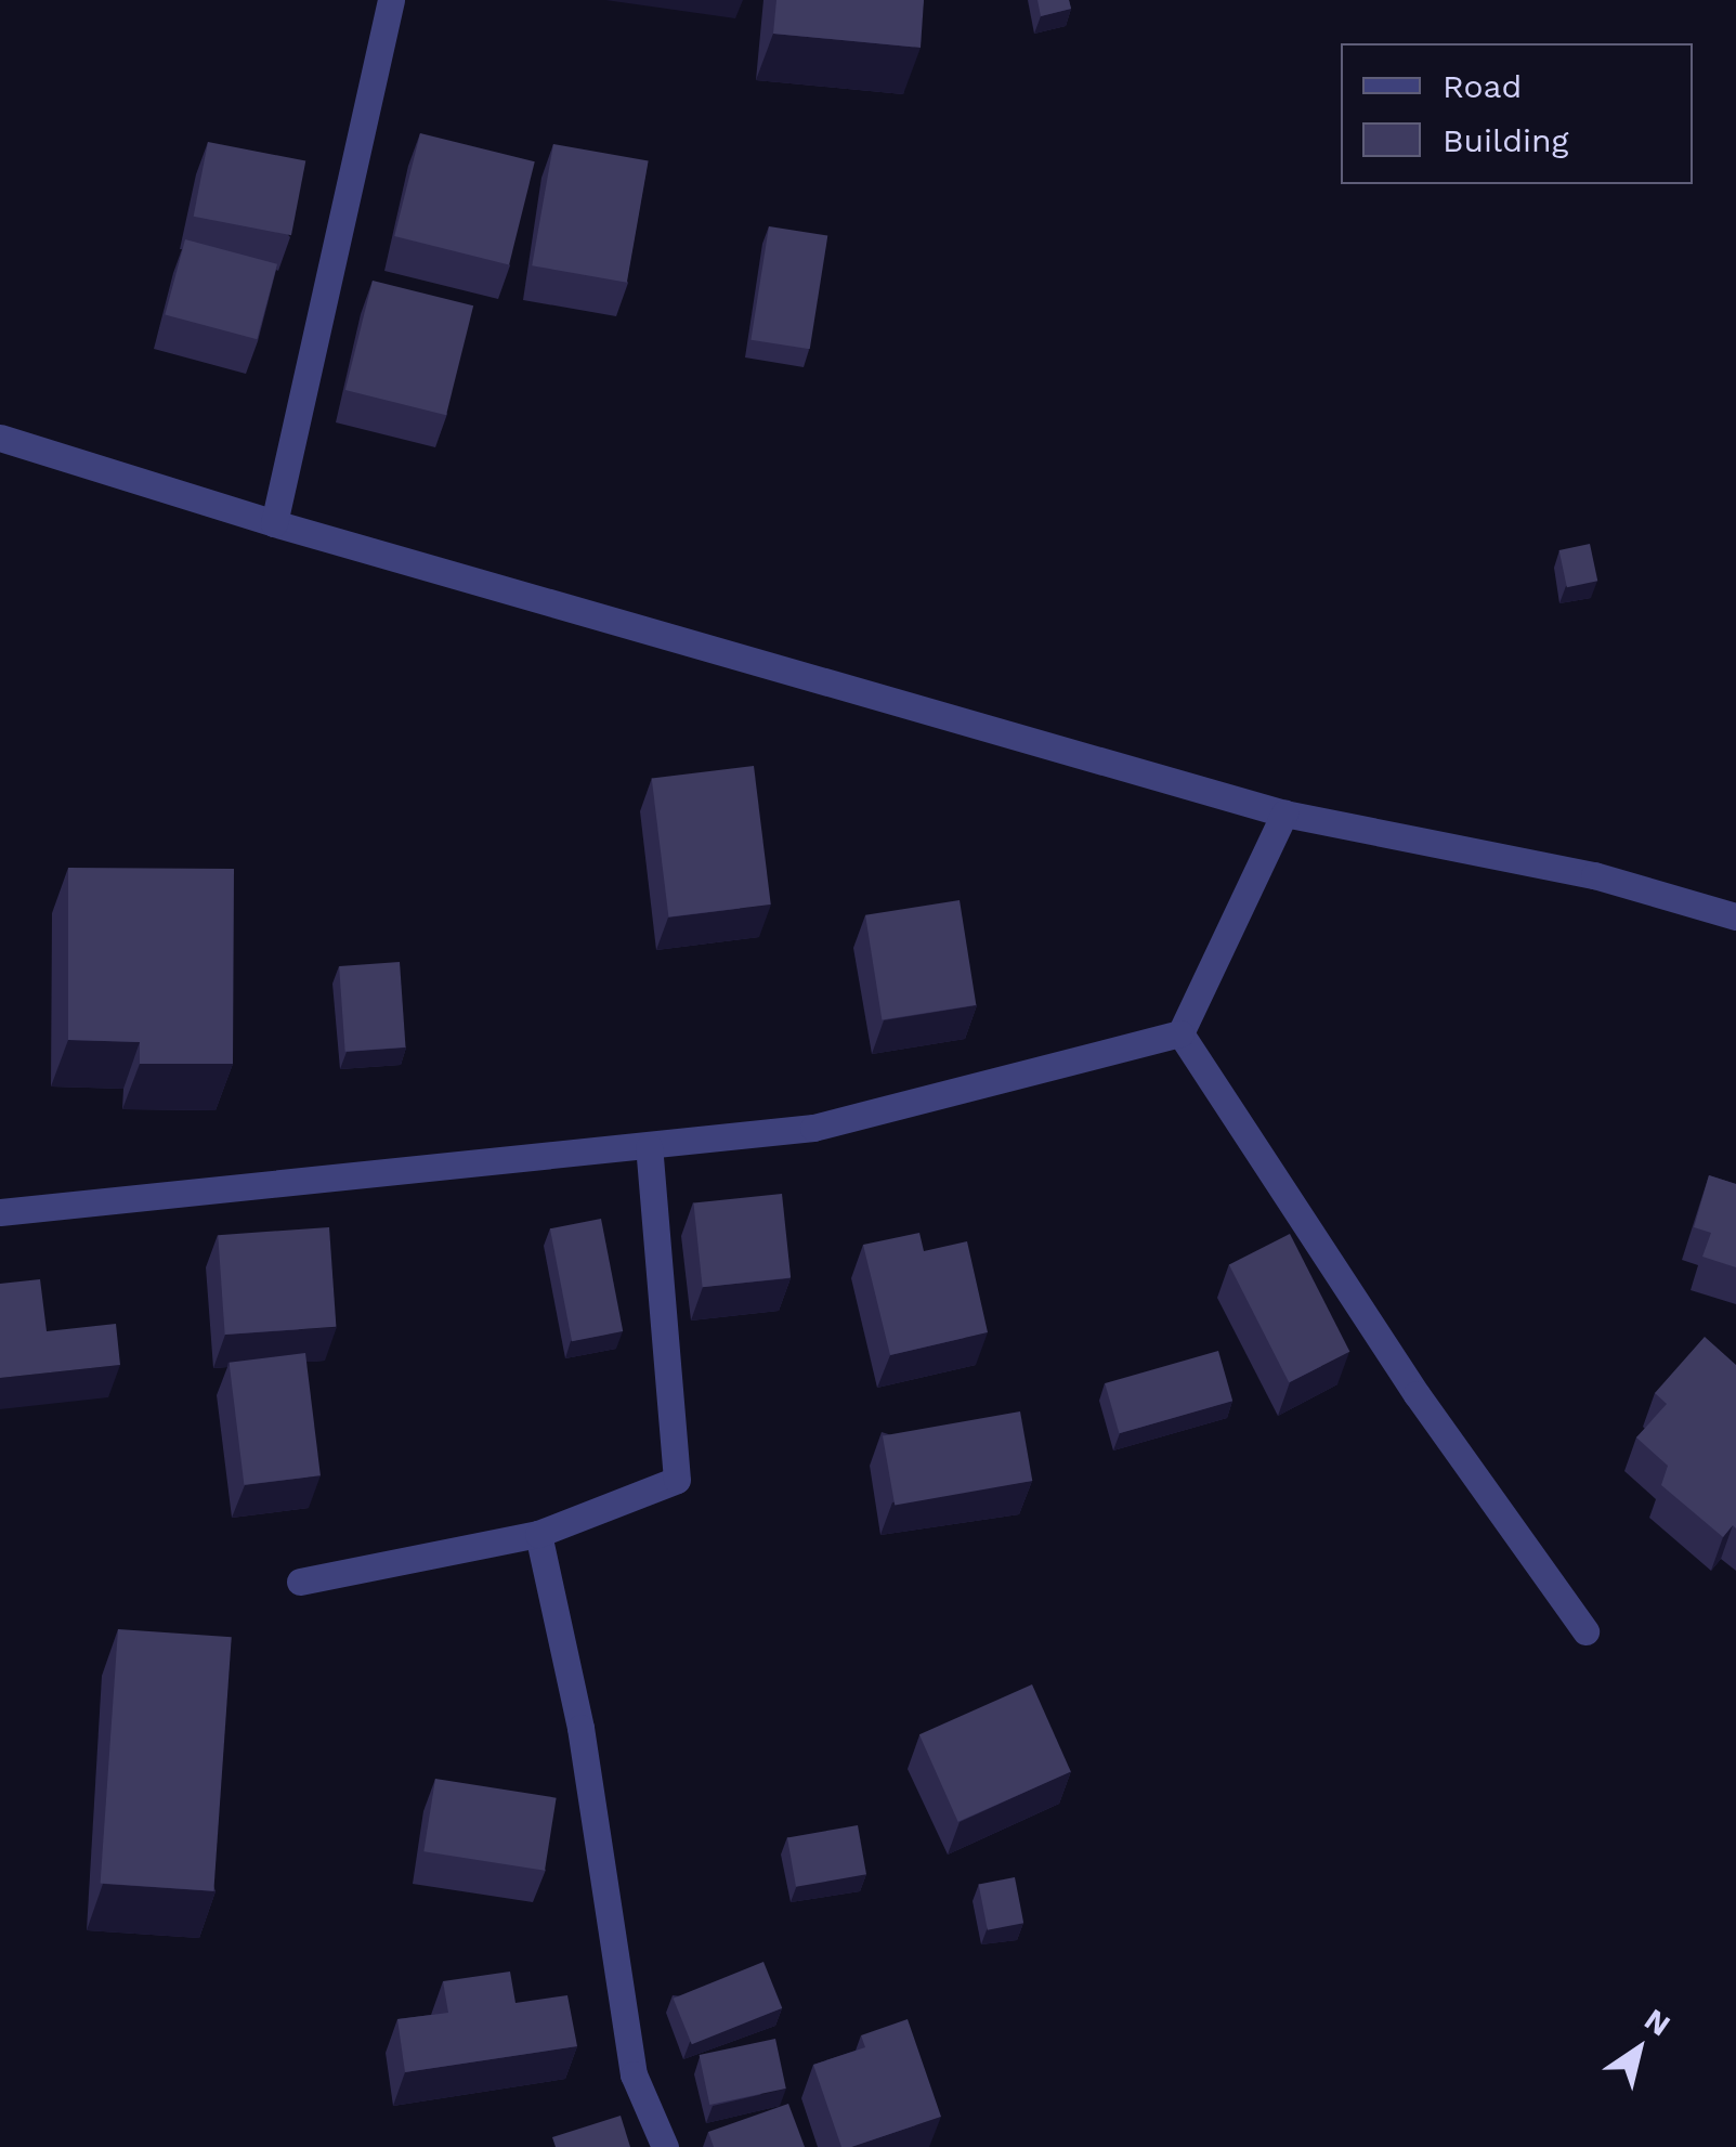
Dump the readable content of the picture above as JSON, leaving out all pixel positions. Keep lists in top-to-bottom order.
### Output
{
  "legend": ["Road", "Building"],
  "north": "top right"
}
